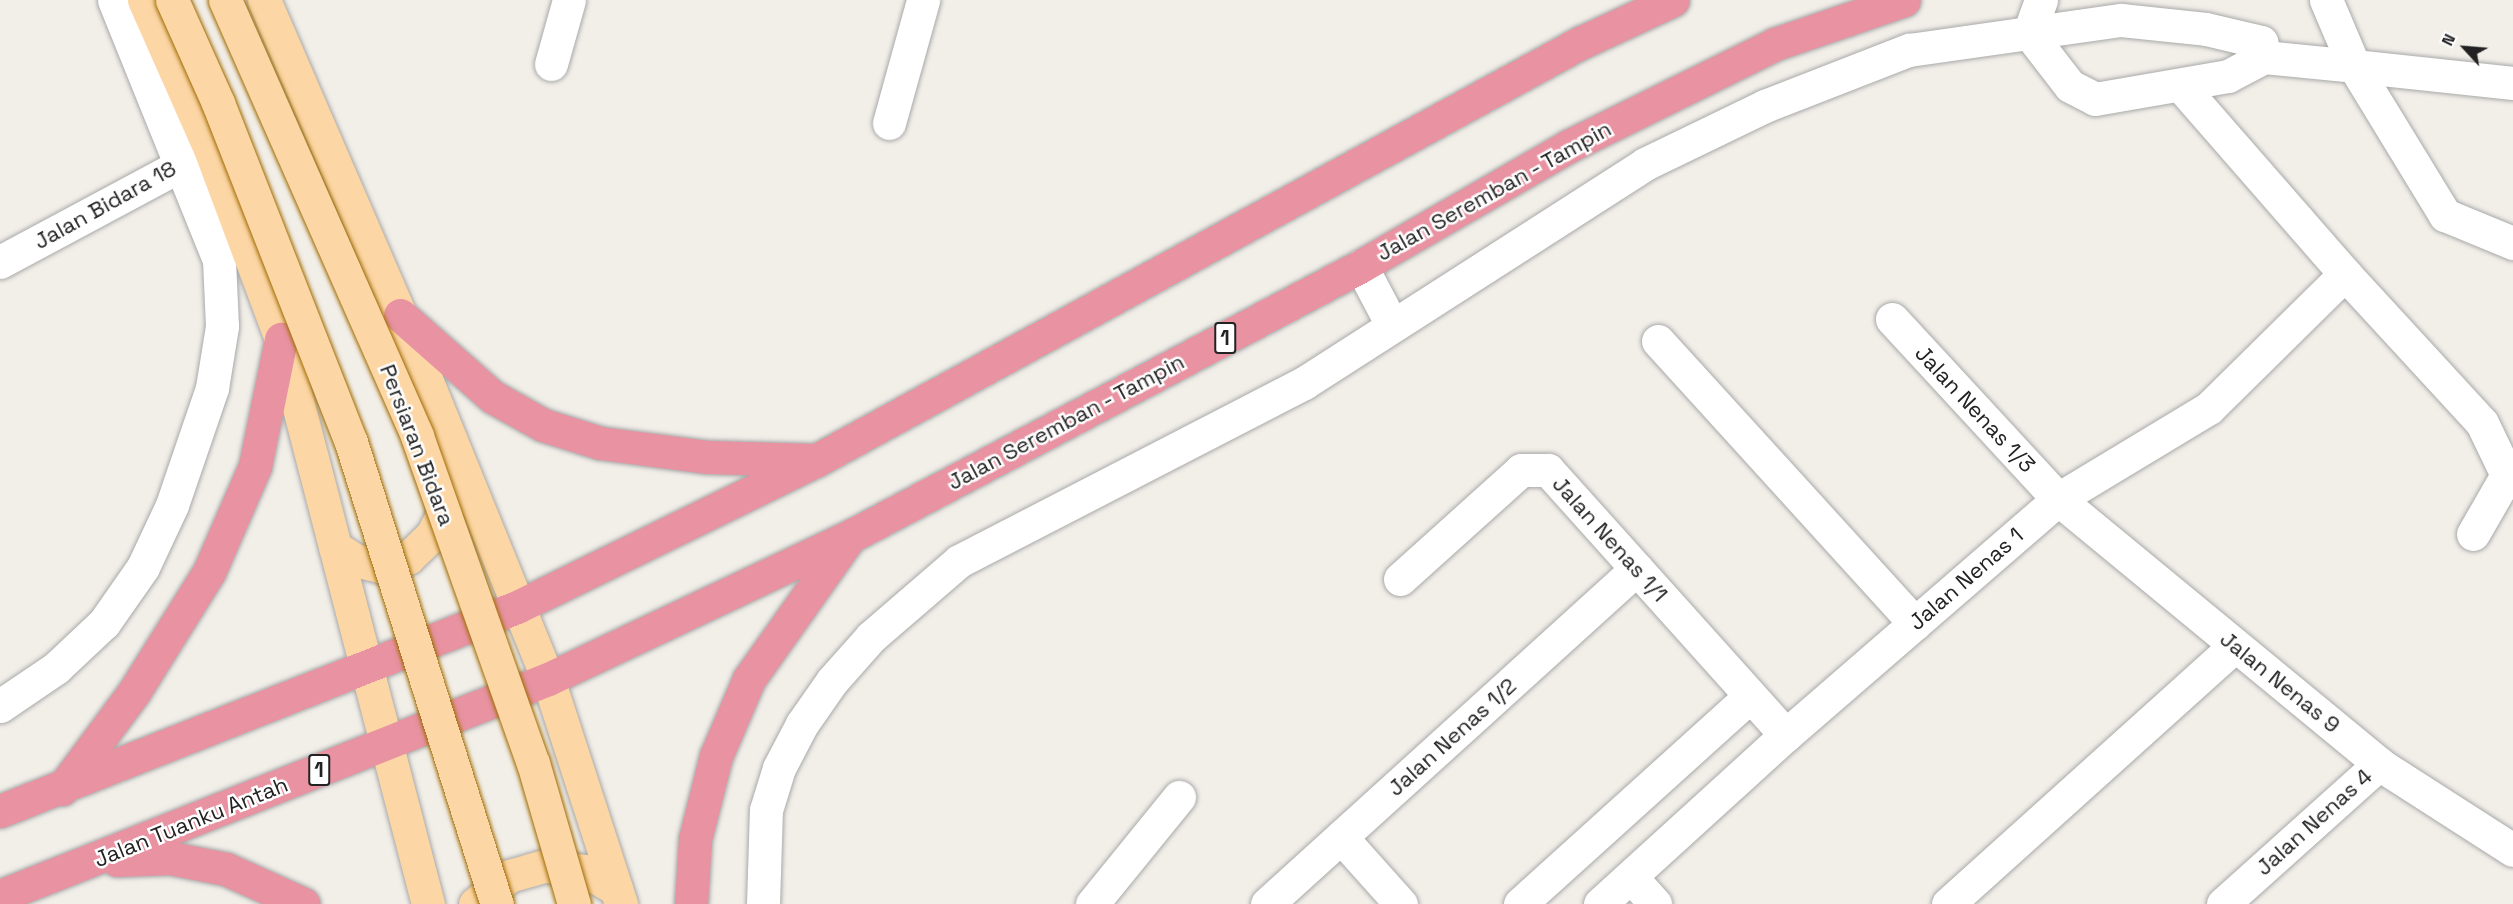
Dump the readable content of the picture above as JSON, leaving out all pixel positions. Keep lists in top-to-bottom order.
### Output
{
  "streets": {
    "highway": ["Jalan Seremban - Tampin", "1", "Jalan Tuanku Antah"],
    "main road": ["Persiaran Bidara"],
    "street": [
      "Jalan Bidara 18",
      "Jalan Nenas 1/3",
      "Jalan Nenas 1/1",
      "Jalan Nenas 1",
      "Jalan Nenas 9",
      "Jalan Nenas 1/2",
      "Jalan Nenas 4"
    ]
  },
  "crossings": [
    ["Jalan Seremban - Tampin", "Persiaran Bidara"],
    ["Jalan Seremban - Tampin", "Jalan Tuanku Antah"],
    ["Jalan Nenas 1/3", "Jalan Nenas 1"],
    ["Jalan Nenas 1/3", "Jalan Nenas 9"],
    ["Persiaran Bidara", "Jalan Tuanku Antah"],
    ["Jalan Nenas 1/1", "Jalan Nenas 1"],
    ["Jalan Nenas 1/1", "Jalan Nenas 1/2"],
    ["Jalan Nenas 1", "Jalan Nenas 9"],
    ["Jalan Nenas 9", "Jalan Nenas 4"]
  ],
  "north": "top left"
}
